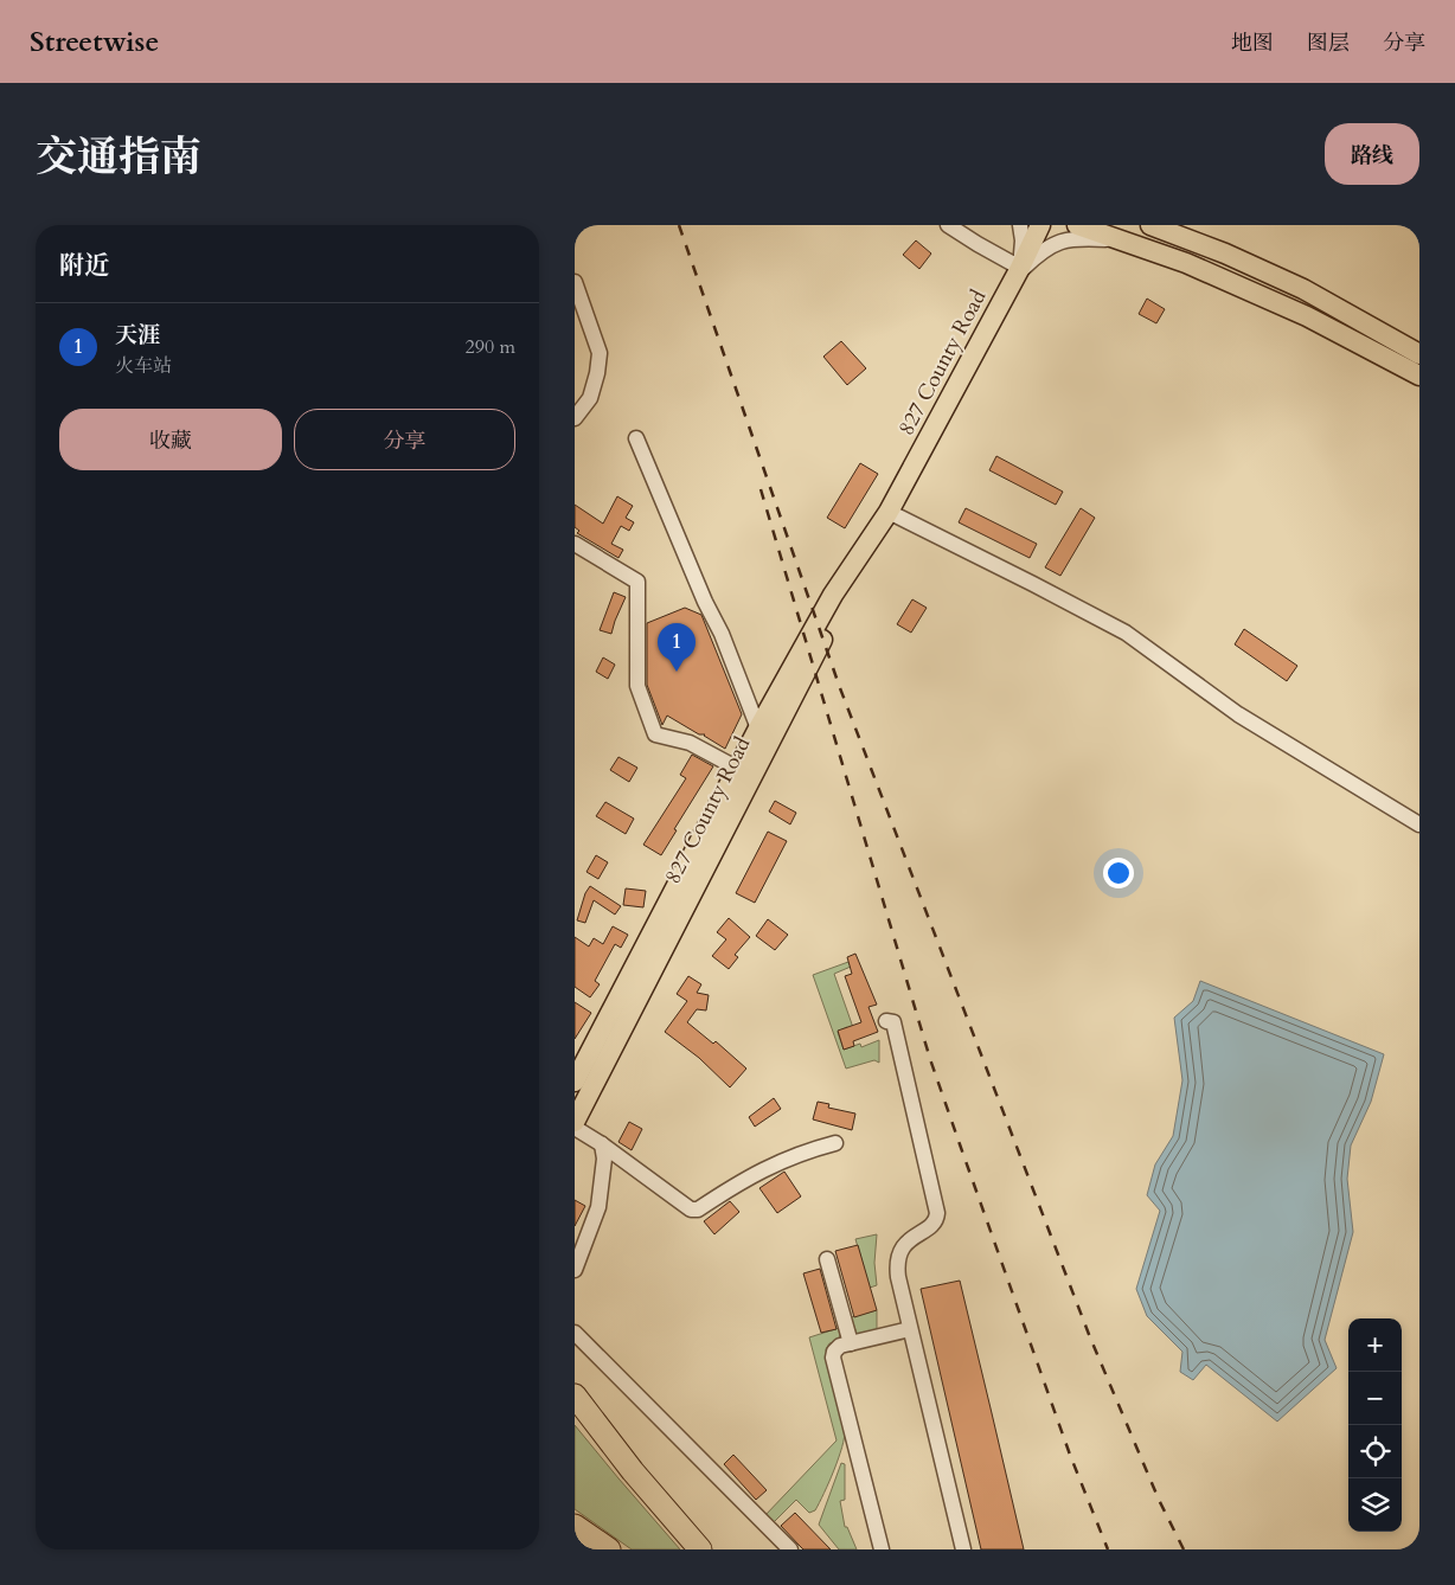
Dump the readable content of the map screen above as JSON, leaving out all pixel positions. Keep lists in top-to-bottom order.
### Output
{
  "streets": {
    "main road": ["827 County Road"]
  },
  "page": {
    "header": "Streetwise",
    "nav": ["地图", "图层", "分享"],
    "title": "交通指南",
    "buttons": [
      "路线",
      ["收藏", "分享"]
    ],
    "heading": "附近",
    "list": [
      {
        "mark": "1",
        "name": "天涯",
        "note": "火车站",
        "value": "290 m"
      }
    ],
    "pins": "1",
    "map_buttons": ["+", "−"]
  }
}
